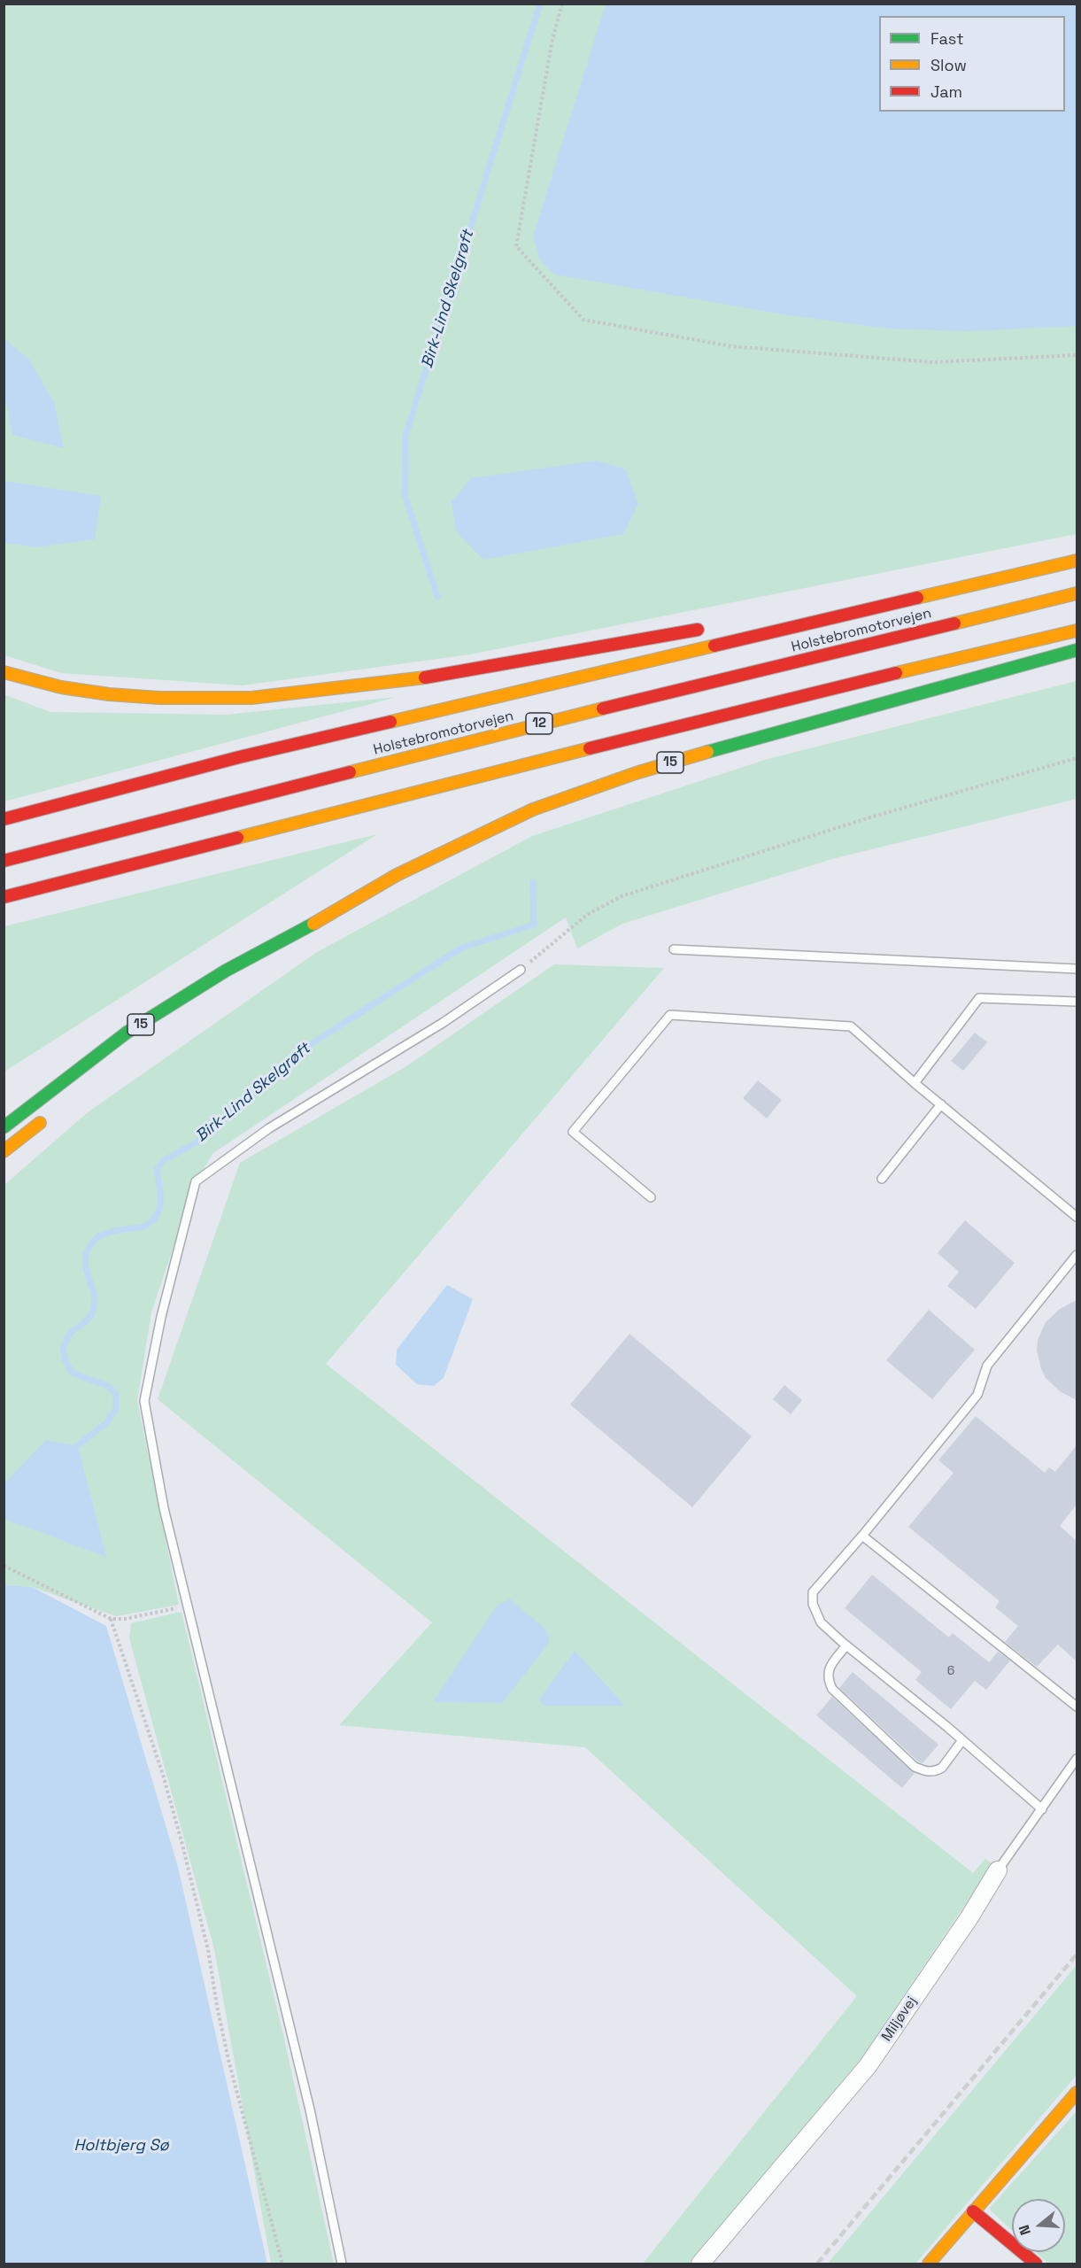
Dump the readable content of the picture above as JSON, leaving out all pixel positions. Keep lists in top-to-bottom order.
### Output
{
  "streets": {
    "main road": ["Holstebromotorvejen", "12", "15"],
    "street": ["Miljøvej"]
  },
  "water": ["Birk-Lind Skelgrøft", "Holtbjerg Sø"],
  "house_numbers": ["6"],
  "legend": ["Fast", "Slow", "Jam"],
  "north": "left"
}
